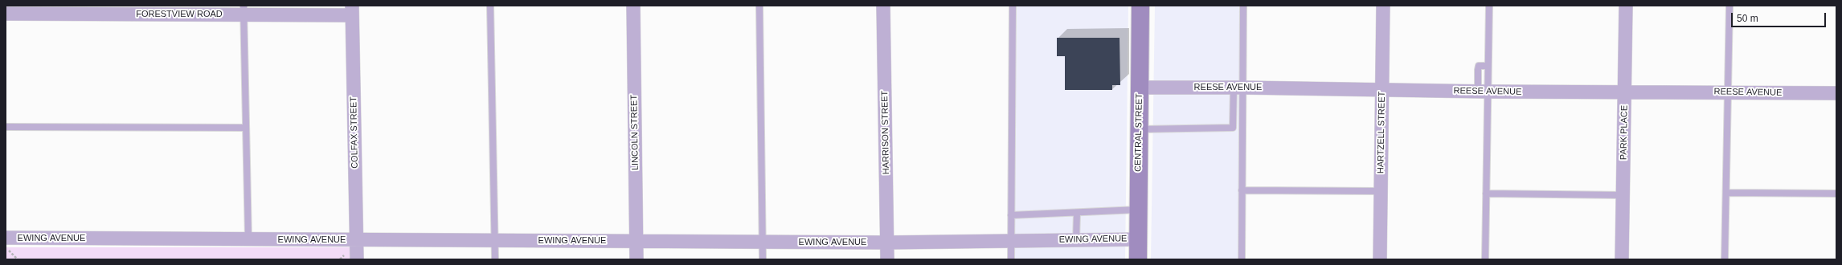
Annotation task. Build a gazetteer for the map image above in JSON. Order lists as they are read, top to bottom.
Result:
{
  "streets": {
    "main road": ["CENTRAL STREET"],
    "street": [
      "FORESTVIEW ROAD",
      "REESE AVENUE",
      "COLFAX STREET",
      "LINCOLN STREET",
      "HARRISON STREET",
      "HARTZELL STREET",
      "PARK PLACE",
      "EWING AVENUE"
    ]
  },
  "crossings": [
    ["FORESTVIEW ROAD", "COLFAX STREET"],
    ["REESE AVENUE", "CENTRAL STREET"],
    ["REESE AVENUE", "HARTZELL STREET"],
    ["REESE AVENUE", "PARK PLACE"],
    ["COLFAX STREET", "EWING AVENUE"],
    ["LINCOLN STREET", "EWING AVENUE"],
    ["HARRISON STREET", "EWING AVENUE"],
    ["CENTRAL STREET", "EWING AVENUE"]
  ],
  "scale_bar": "50 m"
}
